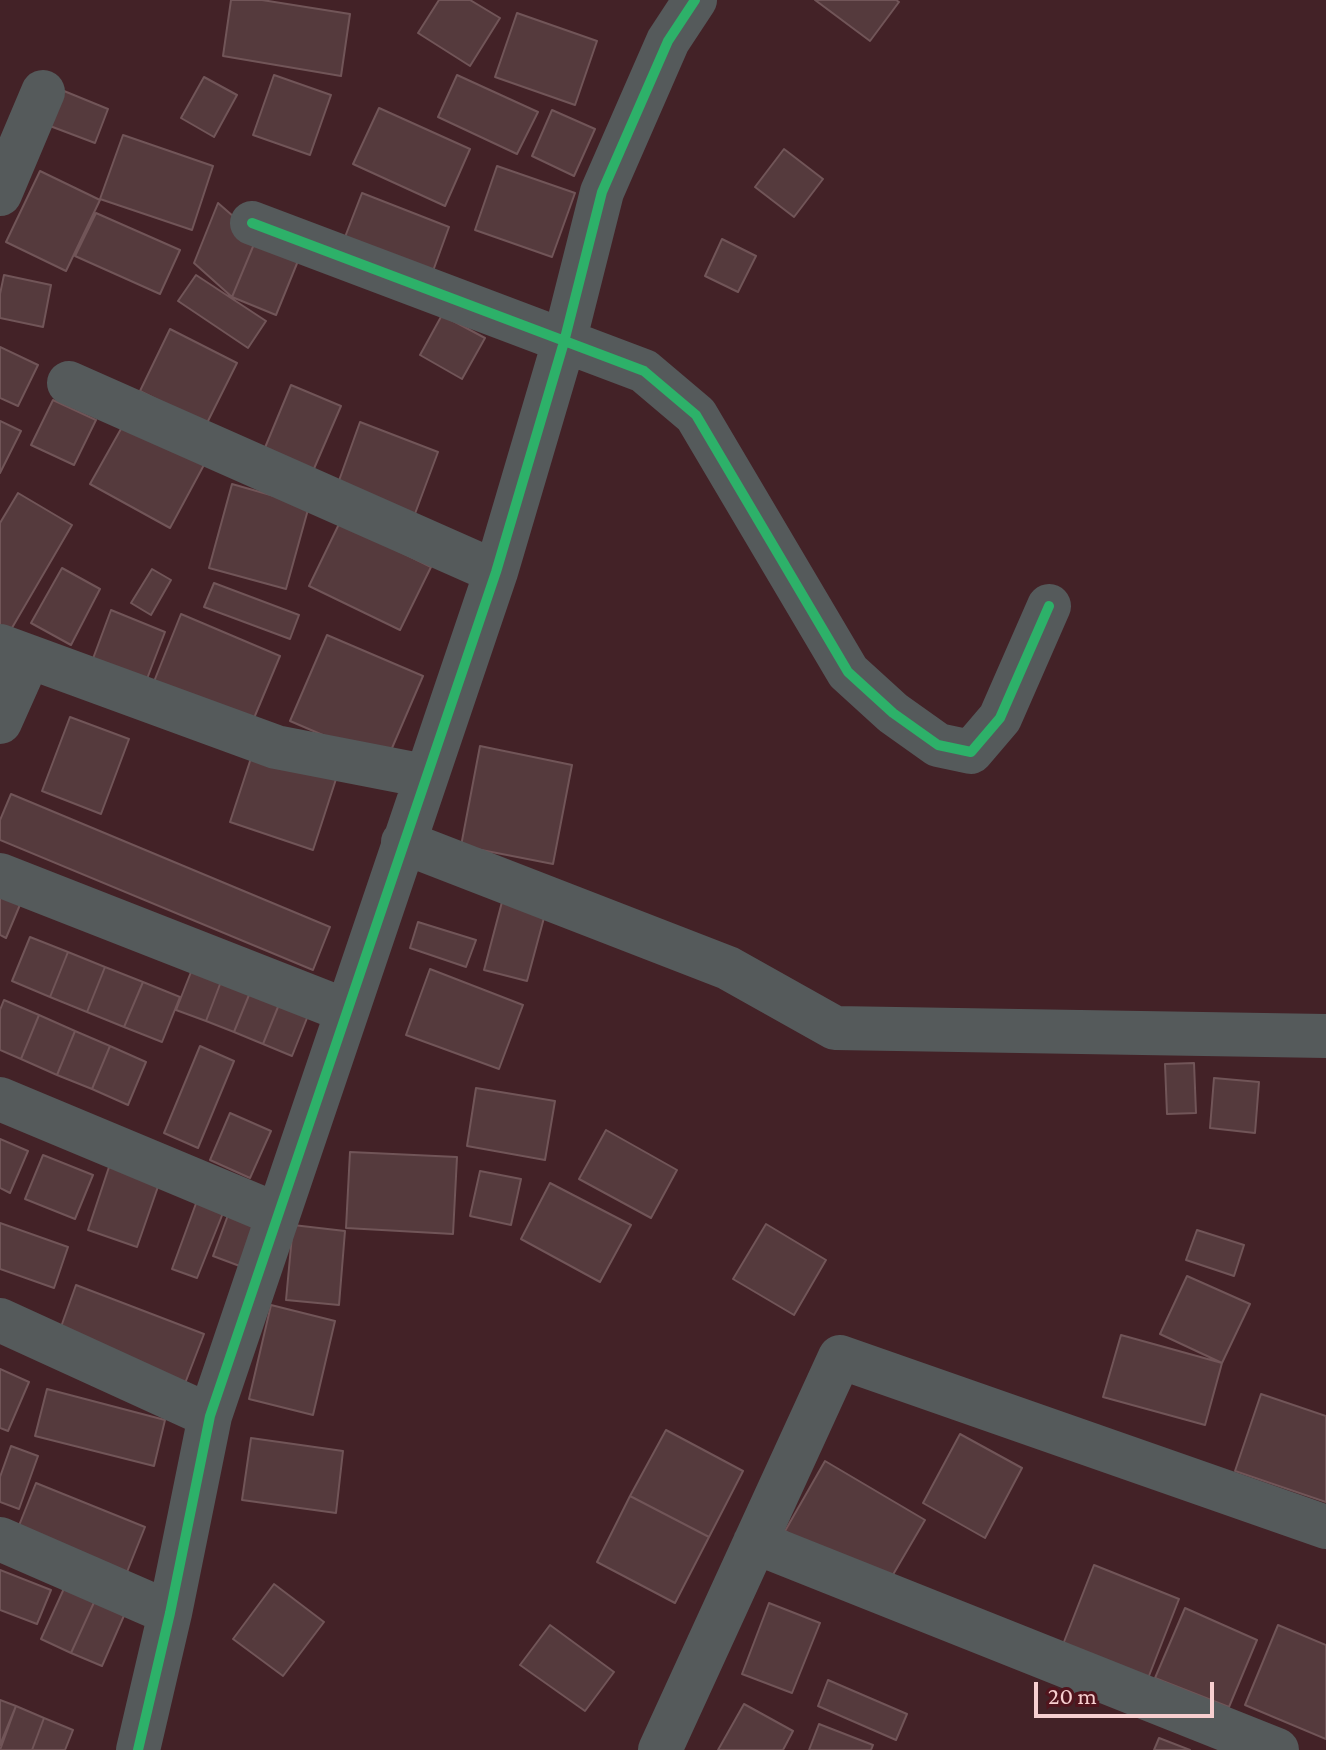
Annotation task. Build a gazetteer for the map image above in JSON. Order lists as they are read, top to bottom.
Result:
{
  "scale_bar": "20 m"
}
